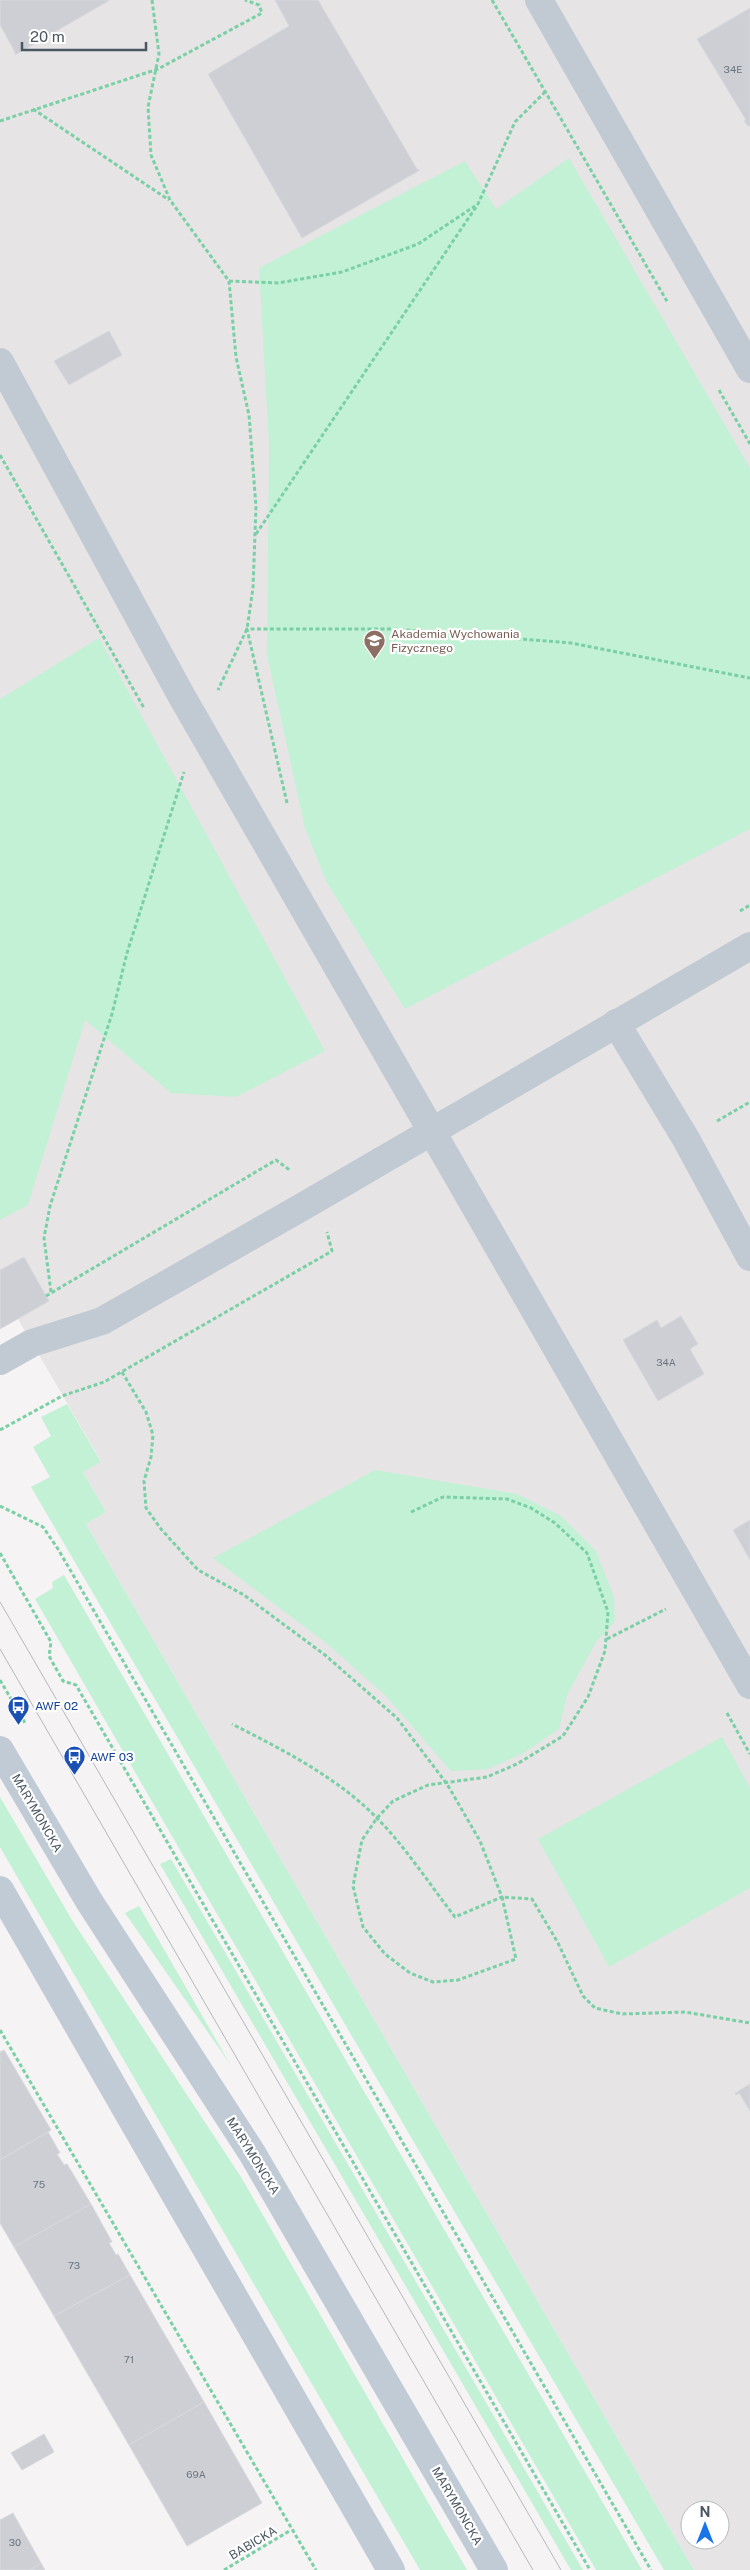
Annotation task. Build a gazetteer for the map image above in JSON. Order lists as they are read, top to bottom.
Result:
{
  "streets": {
    "main road": ["MARYMONCKA"],
    "path": ["BABICKA"]
  },
  "places": {
    "school or university": ["Akademia Wychowania Fizycznego"],
    "bus stop": ["AWF 02", "AWF 03"]
  },
  "house_numbers": [
    "34E",
    "34A",
    "75",
    "73",
    "71",
    "69A",
    "30"
  ],
  "scale_bar": "20 m",
  "north": "top"
}
